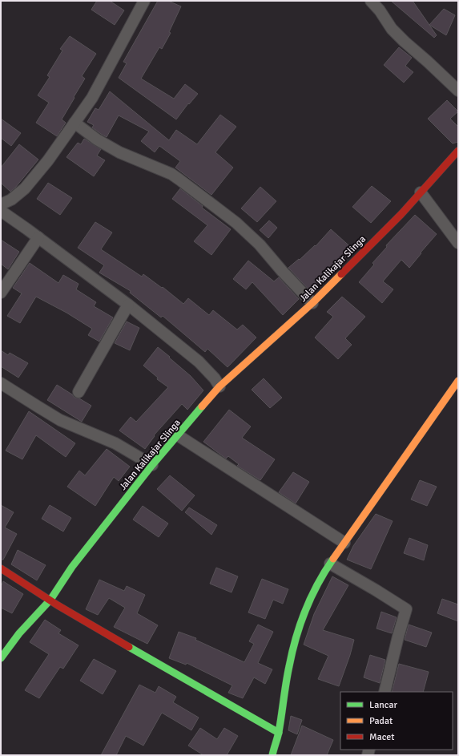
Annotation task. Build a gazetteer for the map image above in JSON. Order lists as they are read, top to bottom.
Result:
{
  "streets": {
    "street": ["Jalan Kalikajar Slinga"]
  },
  "legend": ["Lancar", "Padat", "Macet"]
}
